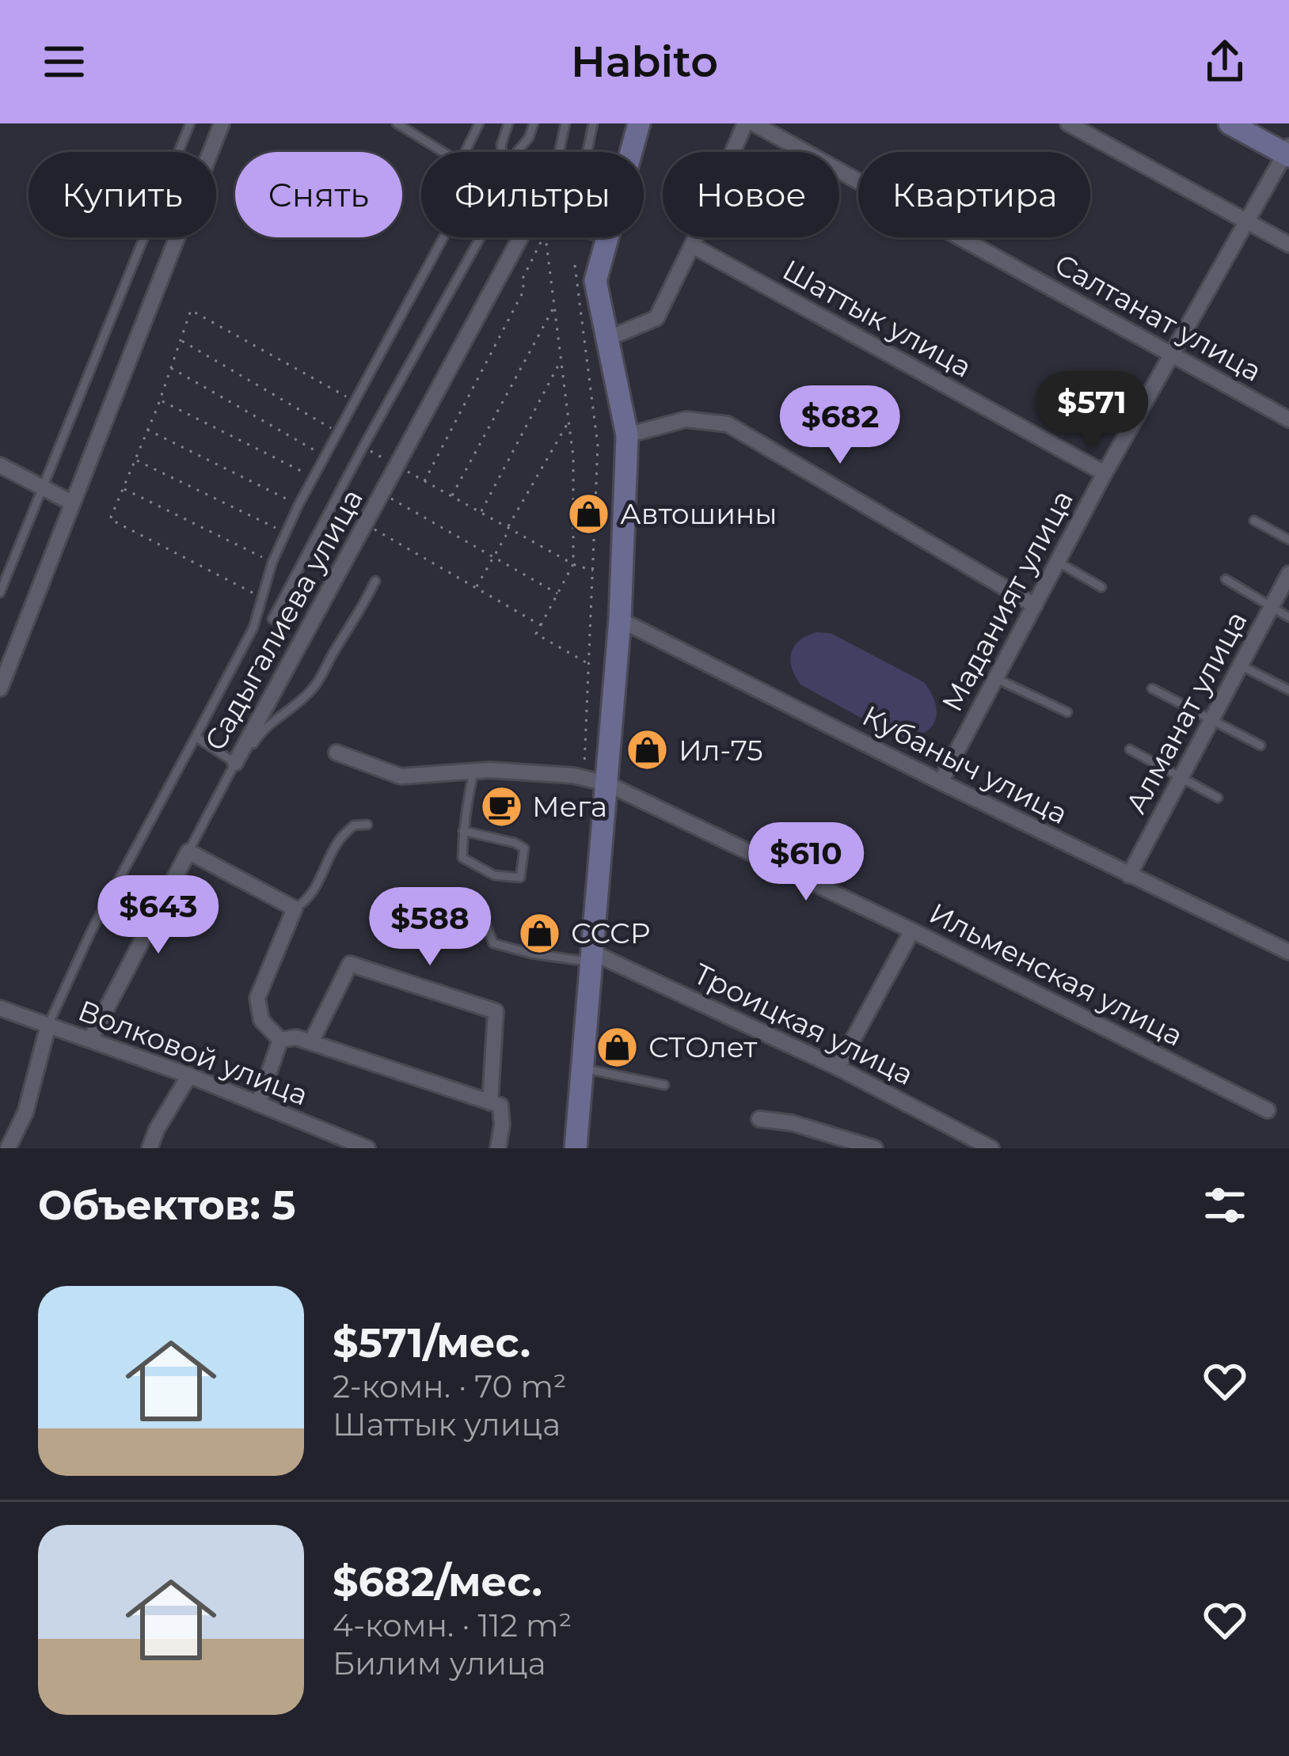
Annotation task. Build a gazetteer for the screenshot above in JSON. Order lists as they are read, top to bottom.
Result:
{
  "streets": {
    "street": [
      "Салтанат улица",
      "Шаттык улица",
      "Маданият улица",
      "Садыгалиева улица",
      "Алманат улица",
      "Кубаныч улица",
      "Ильменская улица",
      "Троицкая улица",
      "Волковой улица"
    ]
  },
  "crossings": [
    ["Салтанат улица", "Маданият улица"],
    ["Шаттык улица", "Маданият улица"],
    ["Маданият улица", "Кубаныч улица"],
    ["Садыгалиева улица", "Волковой улица"],
    ["Алманат улица", "Кубаныч улица"]
  ],
  "places": {
    "shop": [
      "Автошины",
      "Ил-75",
      "СССР",
      "СТОлет"
    ],
    "cafe": ["Мега"]
  },
  "page": {
    "header": "Habito",
    "chip": [
      "Купить",
      "Снять",
      "Фильтры",
      "Новое",
      "Квартира"
    ],
    "price": [
      "$571",
      "$682",
      "$610",
      "$643",
      "$588"
    ],
    "heading": "Объектов: 5",
    "list": [
      {
        "name": "$571/мес.",
        "note": "2-комн. · 70 m² · Шаттык улица"
      },
      {
        "name": "$682/мес.",
        "note": "4-комн. · 112 m² · Билим улица"
      }
    ]
  }
}
